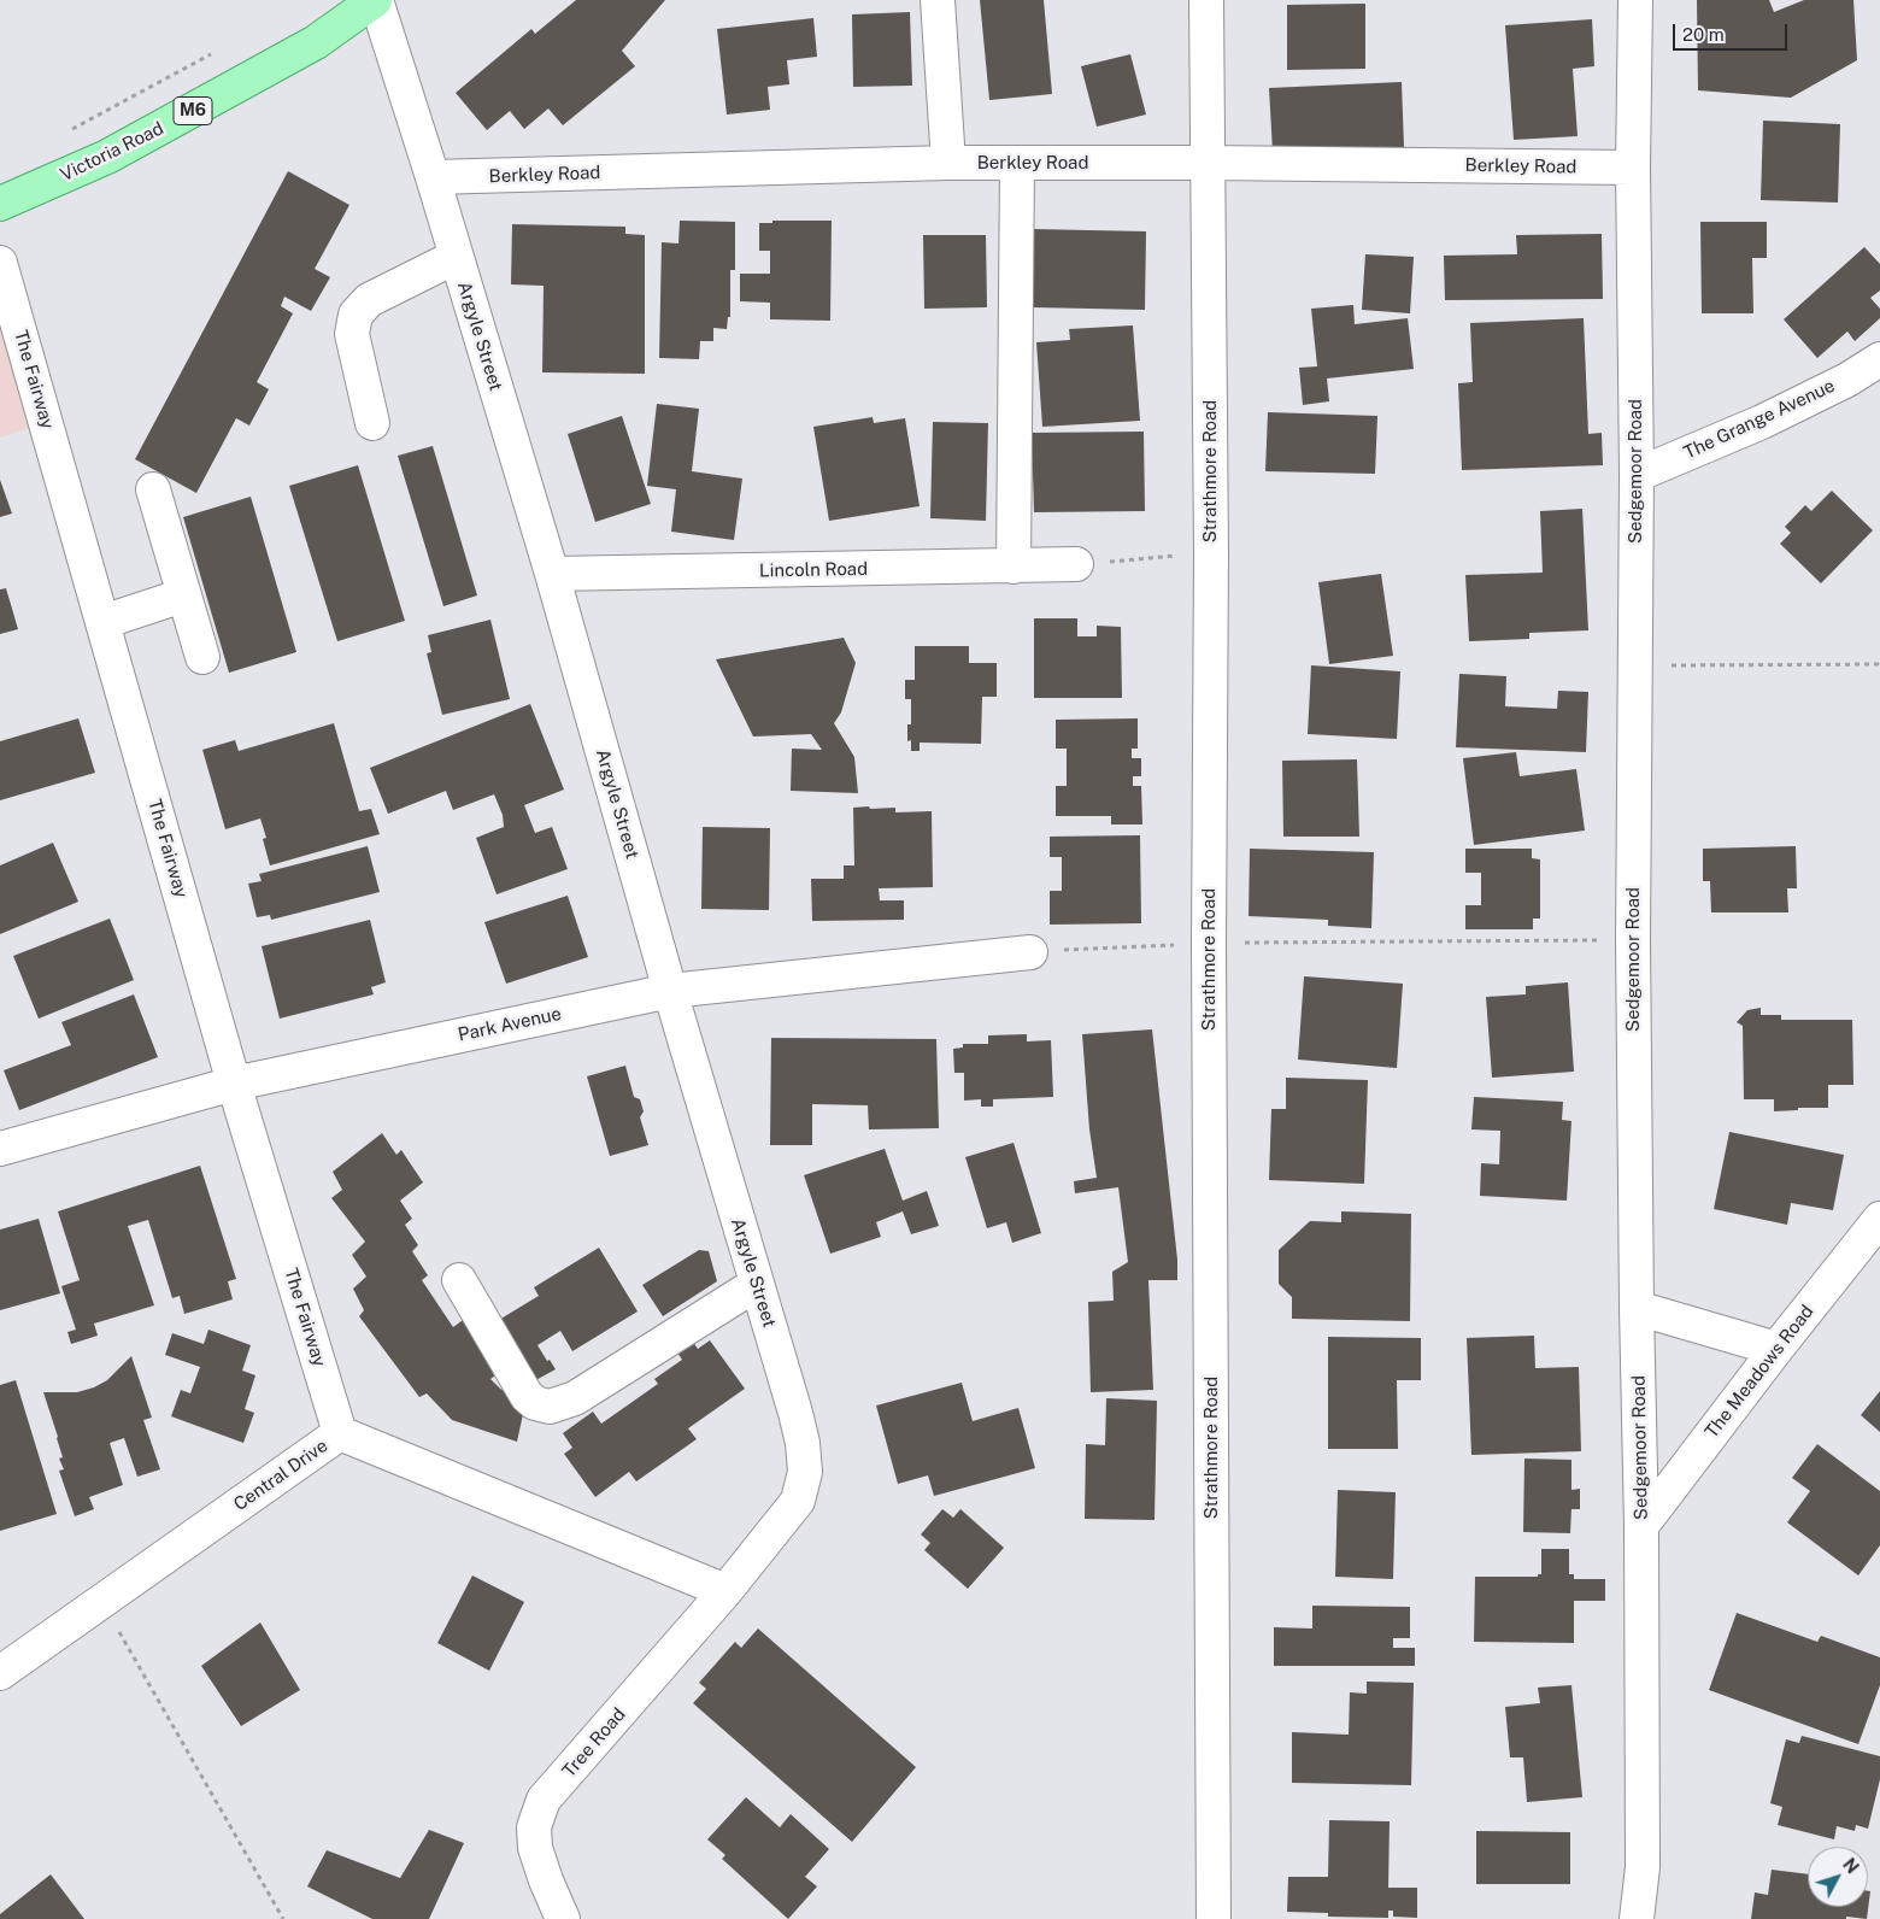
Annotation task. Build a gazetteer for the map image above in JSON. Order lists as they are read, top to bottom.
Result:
{
  "streets": {
    "main road": ["M6", "Victoria Road"],
    "street": [
      "Berkley Road",
      "Argyle Street",
      "The Fairway",
      "The Grange Avenue",
      "Strathmore Road",
      "Sedgemoor Road",
      "Lincoln Road",
      "Park Avenue",
      "The Meadows Road",
      "Central Drive",
      "Tree Road"
    ]
  },
  "crossings": [
    ["Victoria Road", "Argyle Street"],
    ["Berkley Road", "Argyle Street"],
    ["Berkley Road", "Strathmore Road"],
    ["Berkley Road", "Sedgemoor Road"],
    ["Argyle Street", "Lincoln Road"],
    ["Argyle Street", "Park Avenue"],
    ["Argyle Street", "Central Drive"],
    ["Argyle Street", "Tree Road"],
    ["The Fairway", "Park Avenue"],
    ["The Fairway", "Central Drive"],
    ["The Grange Avenue", "Sedgemoor Road"],
    ["Sedgemoor Road", "The Meadows Road"],
    ["Central Drive", "Tree Road"]
  ],
  "scale_bar": "20 m",
  "north": "top right"
}
